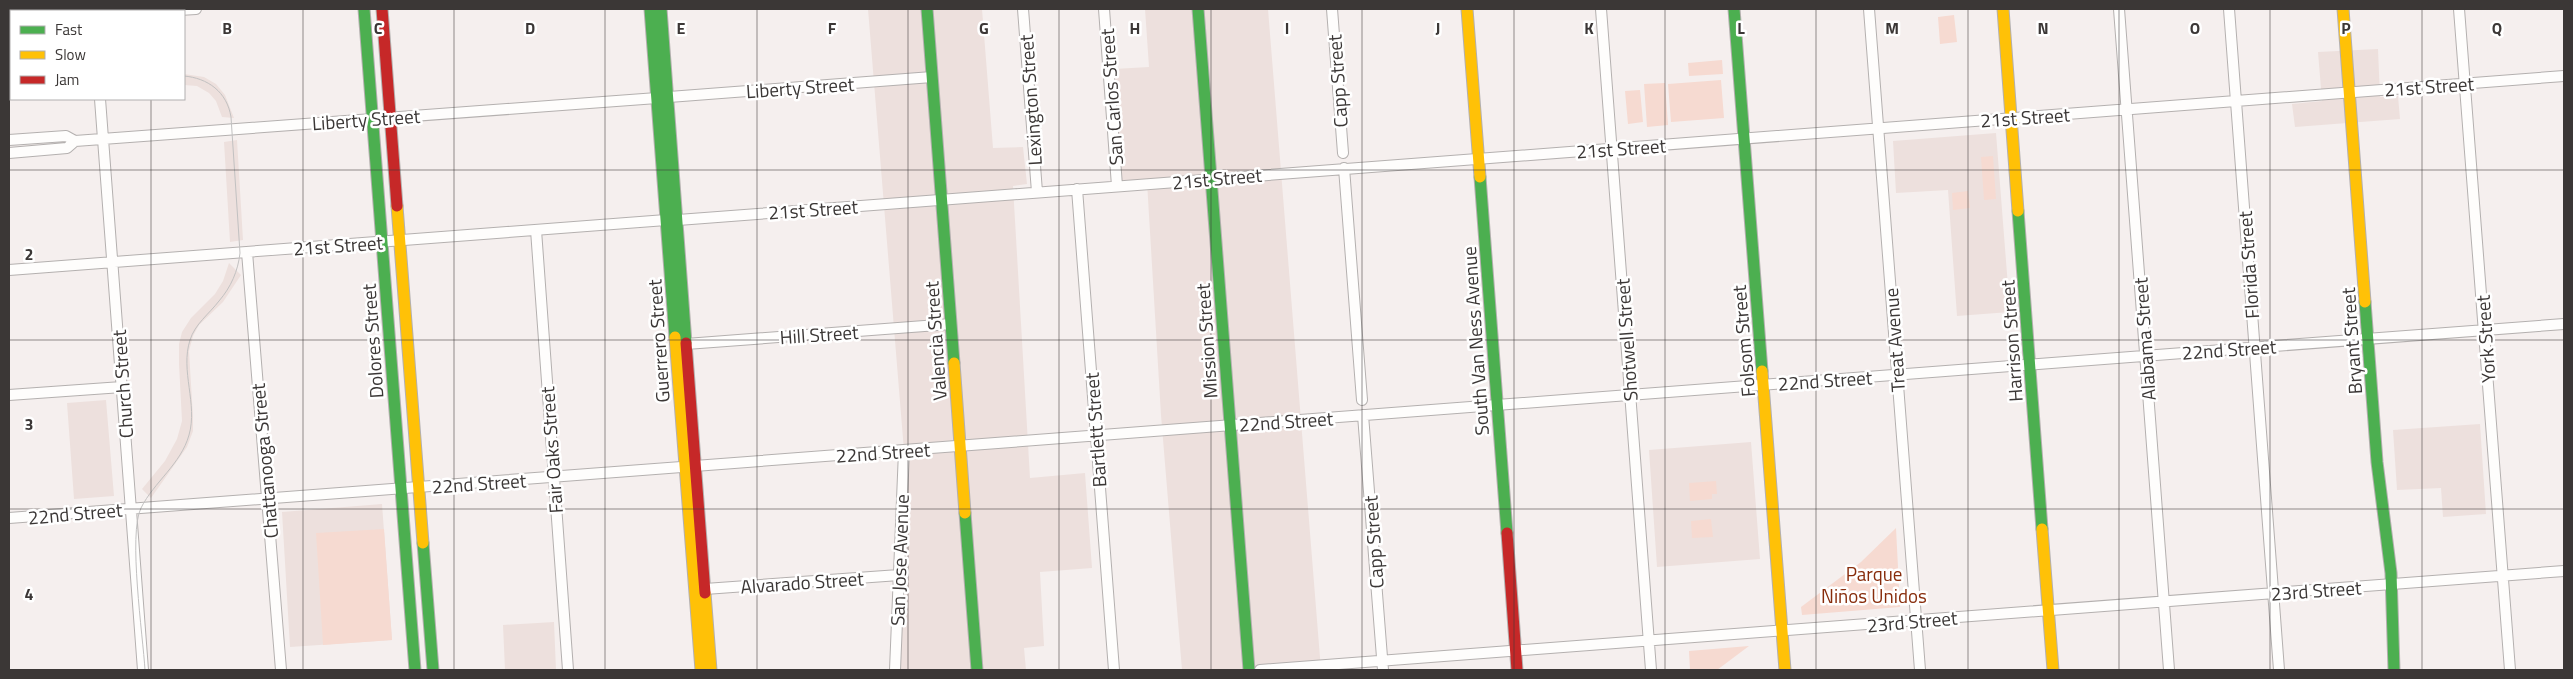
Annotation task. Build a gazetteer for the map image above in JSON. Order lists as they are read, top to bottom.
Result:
{
  "streets": {
    "main road": [
      "Dolores Street",
      "Guerrero Street",
      "Valencia Street",
      "Mission Street",
      "South Van Ness Avenue",
      "Folsom Street",
      "Harrison Street",
      "Bryant Street"
    ],
    "street": [
      "Capp Street",
      "21st Street",
      "Liberty Street",
      "San Carlos Street",
      "Lexington Street",
      "Florida Street",
      "Hill Street",
      "Alabama Street",
      "York Street",
      "Shotwell Street",
      "Treat Avenue",
      "22nd Street",
      "Church Street",
      "Bartlett Street",
      "Fair Oaks Street",
      "Chattanooga Street",
      "San Jose Avenue",
      "Alvarado Street",
      "23rd Street"
    ]
  },
  "crossings": [
    ["Capp Street", "22nd Street"],
    ["Capp Street", "23rd Street"],
    ["21st Street", "San Carlos Street"],
    ["21st Street", "Lexington Street"],
    ["21st Street", "Florida Street"],
    ["21st Street", "Alabama Street"],
    ["21st Street", "York Street"],
    ["21st Street", "Shotwell Street"],
    ["21st Street", "Treat Avenue"],
    ["21st Street", "Dolores Street"],
    ["21st Street", "Guerrero Street"],
    ["21st Street", "Valencia Street"],
    ["21st Street", "Mission Street"],
    ["21st Street", "South Van Ness Avenue"],
    ["21st Street", "Folsom Street"],
    ["21st Street", "Harrison Street"],
    ["21st Street", "Bryant Street"],
    ["21st Street", "Church Street"],
    ["21st Street", "Bartlett Street"],
    ["21st Street", "Fair Oaks Street"],
    ["21st Street", "Chattanooga Street"],
    ["Liberty Street", "Dolores Street"],
    ["Liberty Street", "Guerrero Street"],
    ["Liberty Street", "Valencia Street"],
    ["Liberty Street", "Church Street"],
    ["Florida Street", "22nd Street"],
    ["Florida Street", "23rd Street"],
    ["Hill Street", "Guerrero Street"],
    ["Hill Street", "Valencia Street"],
    ["Alabama Street", "22nd Street"],
    ["Alabama Street", "23rd Street"],
    ["York Street", "22nd Street"],
    ["York Street", "23rd Street"],
    ["Shotwell Street", "22nd Street"],
    ["Shotwell Street", "23rd Street"],
    ["Treat Avenue", "22nd Street"],
    ["Treat Avenue", "23rd Street"],
    ["Dolores Street", "22nd Street"],
    ["Guerrero Street", "22nd Street"],
    ["Guerrero Street", "Alvarado Street"],
    ["Valencia Street", "22nd Street"],
    ["Mission Street", "22nd Street"],
    ["South Van Ness Avenue", "22nd Street"],
    ["South Van Ness Avenue", "23rd Street"],
    ["Folsom Street", "22nd Street"],
    ["Folsom Street", "23rd Street"],
    ["Harrison Street", "22nd Street"],
    ["Harrison Street", "23rd Street"],
    ["Bryant Street", "22nd Street"],
    ["Bryant Street", "23rd Street"],
    ["22nd Street", "Church Street"],
    ["22nd Street", "Bartlett Street"],
    ["22nd Street", "Fair Oaks Street"],
    ["22nd Street", "Chattanooga Street"],
    ["22nd Street", "San Jose Avenue"],
    ["San Jose Avenue", "Alvarado Street"]
  ],
  "parks": ["Parque Niños Unidos"],
  "legend": ["Fast", "Slow", "Jam"],
  "grid": {
    "columns": [
      "B",
      "C",
      "D",
      "E",
      "F",
      "G",
      "H",
      "I",
      "J",
      "K",
      "L",
      "M",
      "N",
      "O",
      "P",
      "Q"
    ],
    "rows": ["2", "3", "4"]
  }
}
